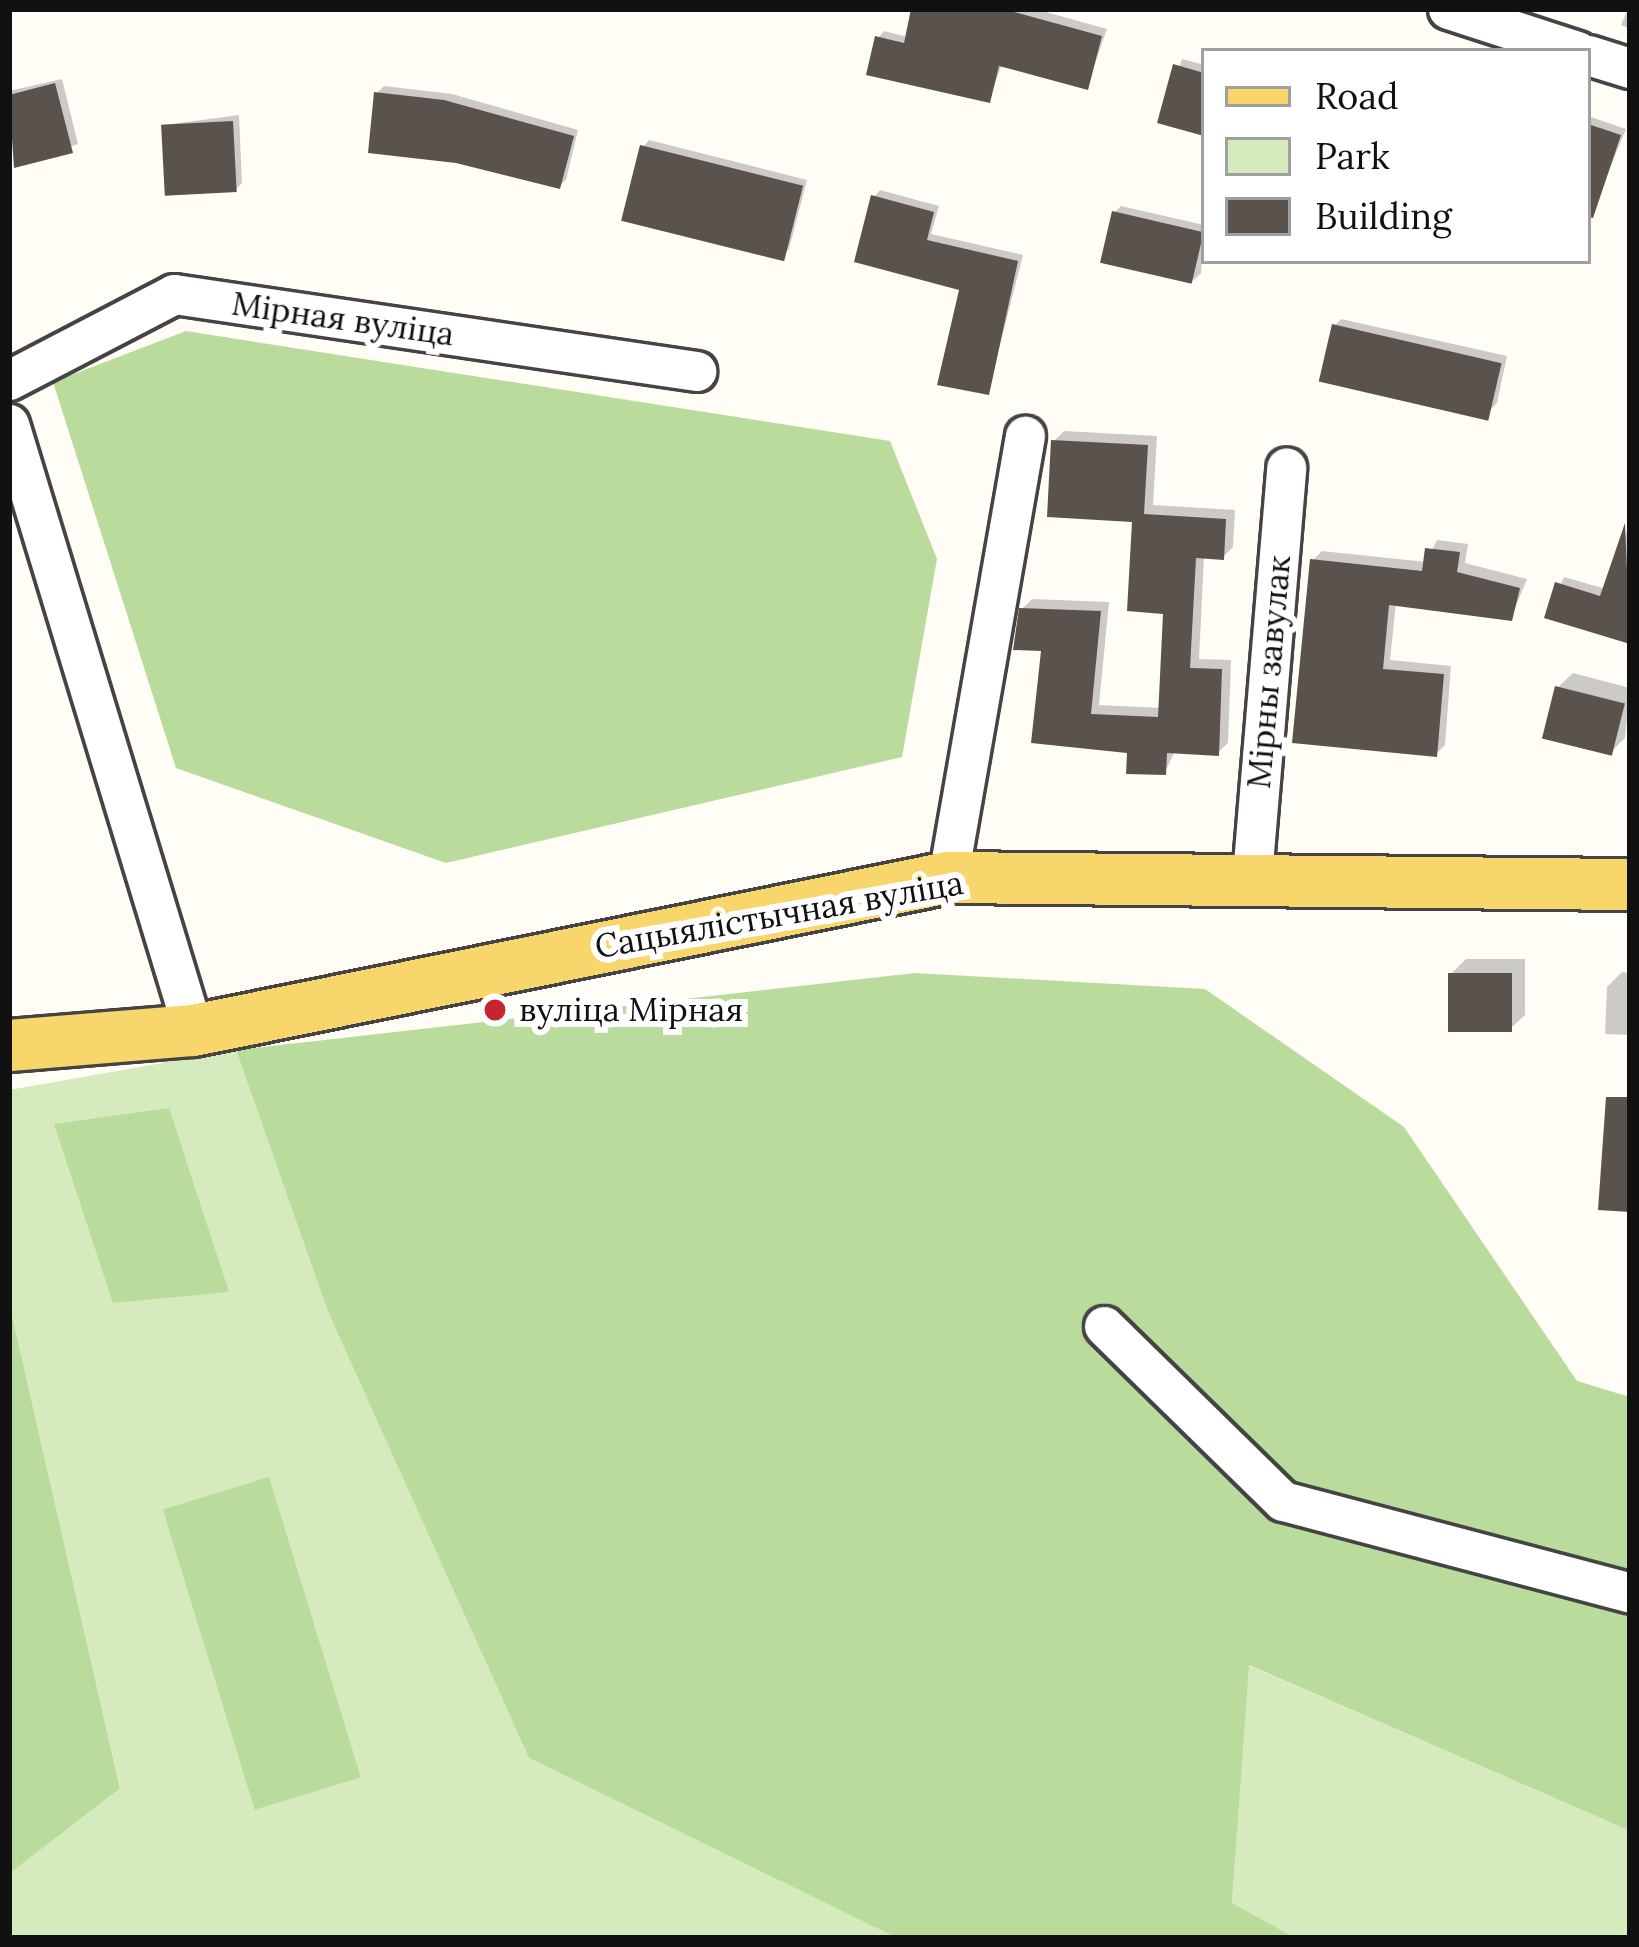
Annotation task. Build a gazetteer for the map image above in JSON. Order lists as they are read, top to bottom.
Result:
{
  "streets": {
    "main road": ["Сацыялістычная вуліца"],
    "street": ["Мірная вуліца", "Мірны завулак"]
  },
  "crossings": [
    ["Мірны завулак", "Сацыялістычная вуліца"]
  ],
  "places": ["вуліца Мірная"],
  "legend": ["Road", "Park", "Building"]
}
